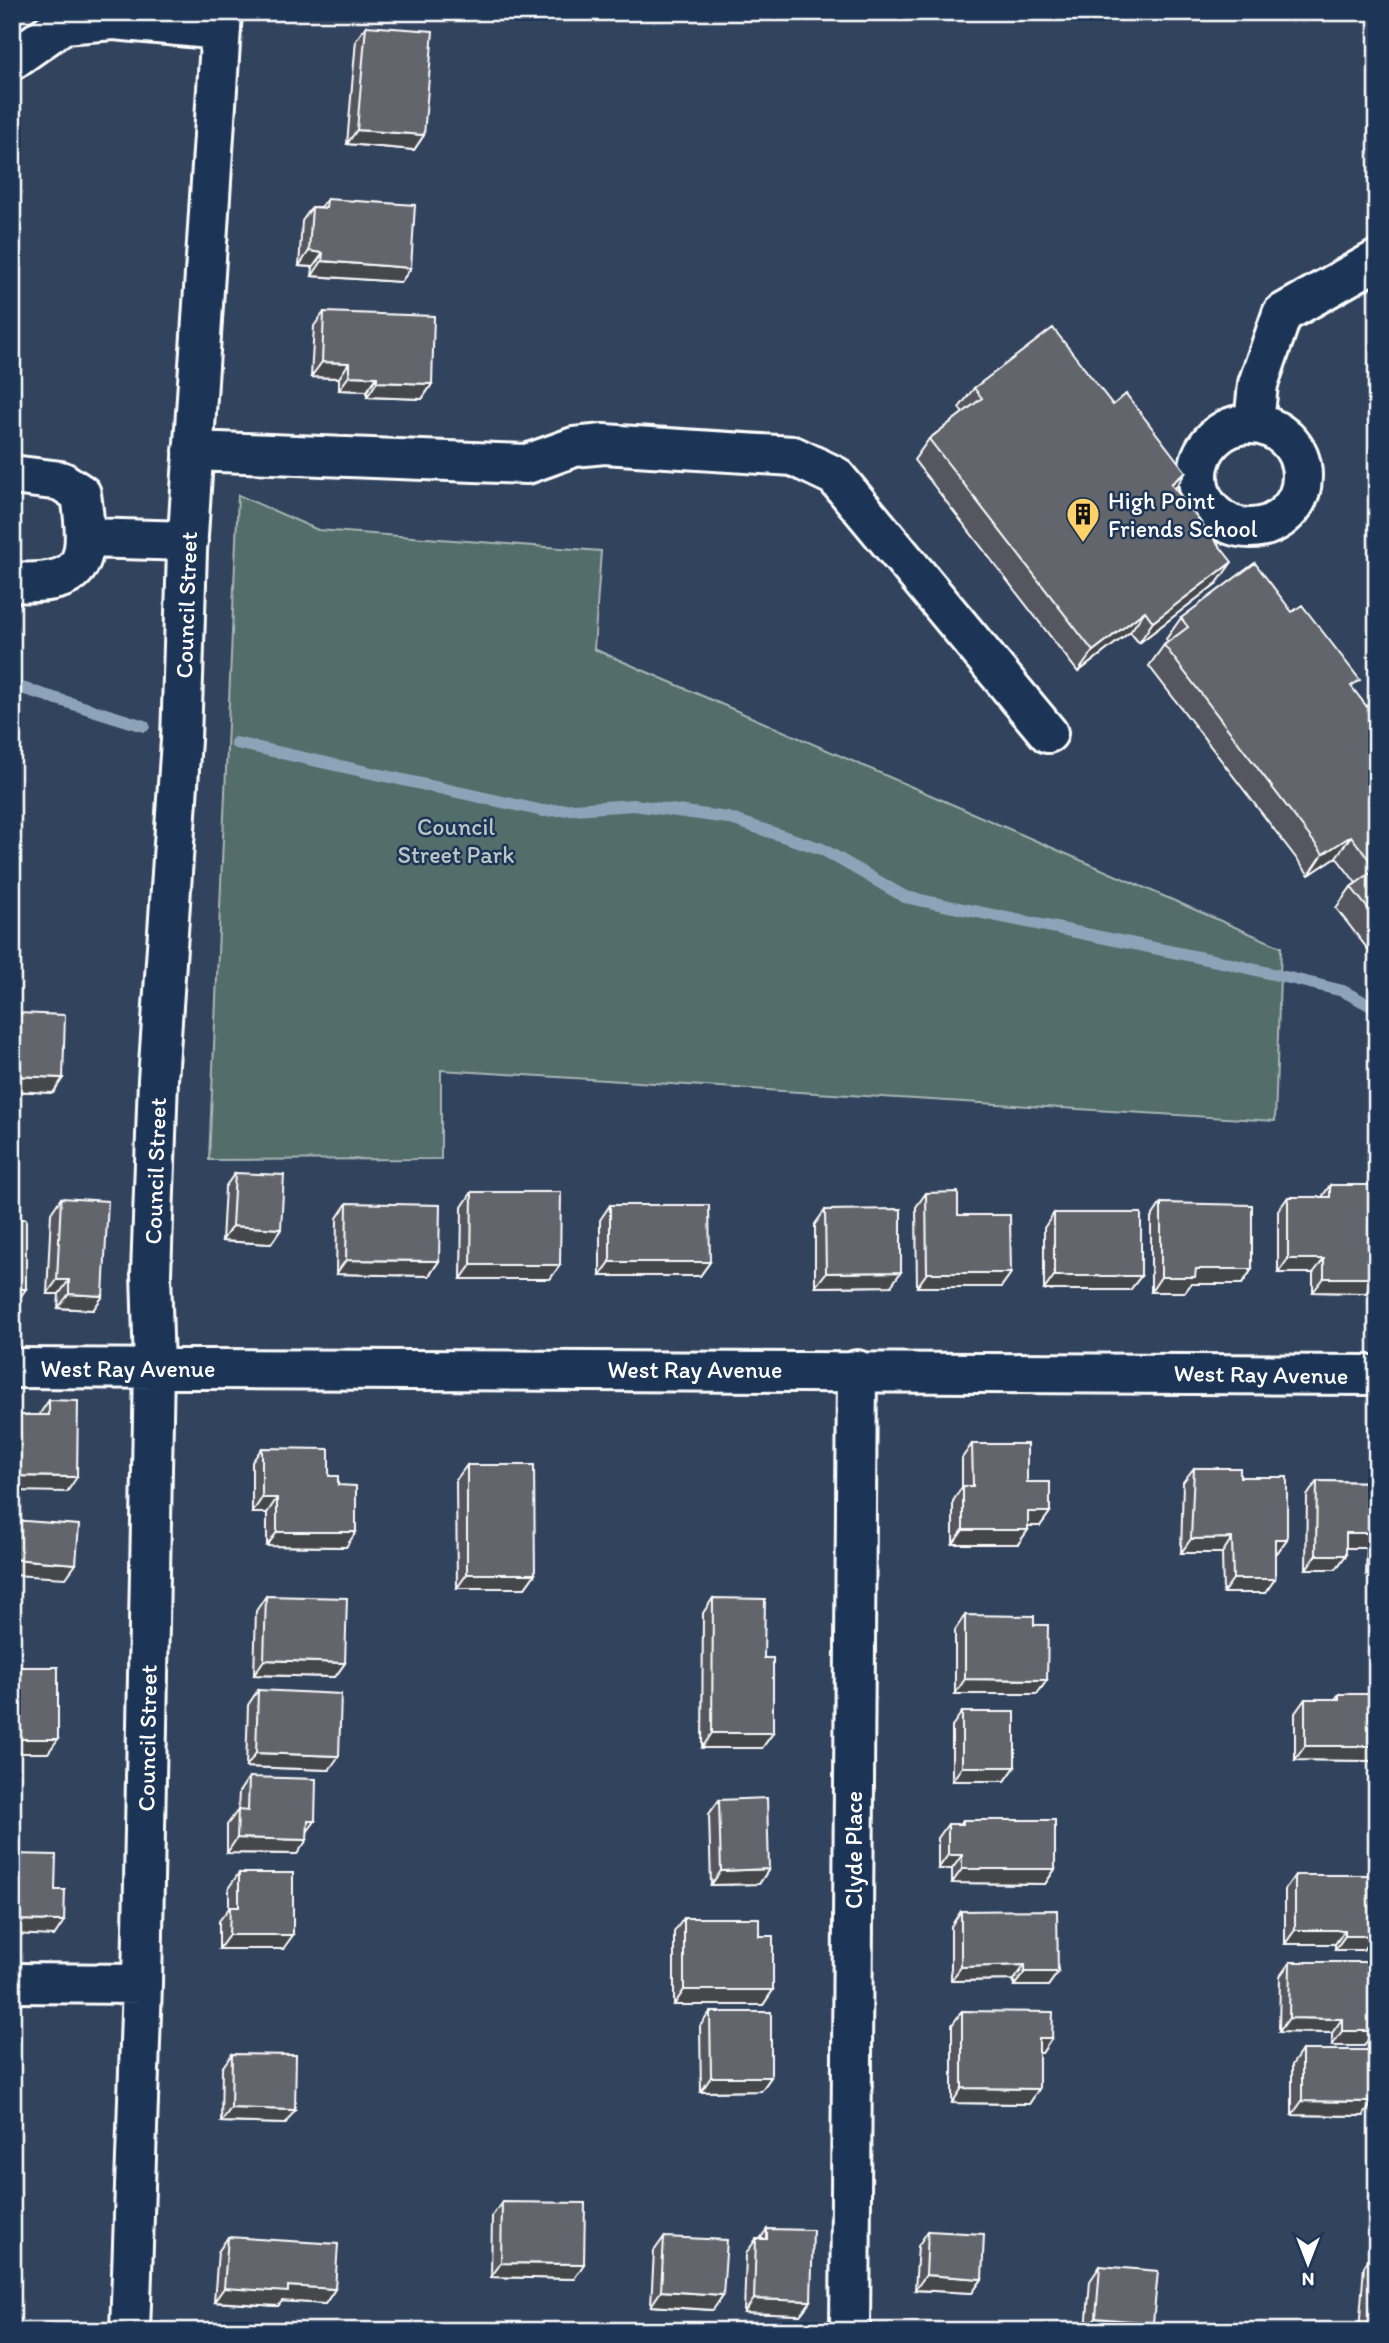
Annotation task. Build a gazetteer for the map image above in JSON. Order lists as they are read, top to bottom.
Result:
{
  "streets": {
    "street": ["Council Street", "West Ray Avenue", "Clyde Place"]
  },
  "crossings": [
    ["Council Street", "West Ray Avenue"],
    ["West Ray Avenue", "Clyde Place"]
  ],
  "parks": ["Council Street Park"],
  "places": {
    "building": ["High Point Friends School"]
  },
  "north": "bottom"
}
